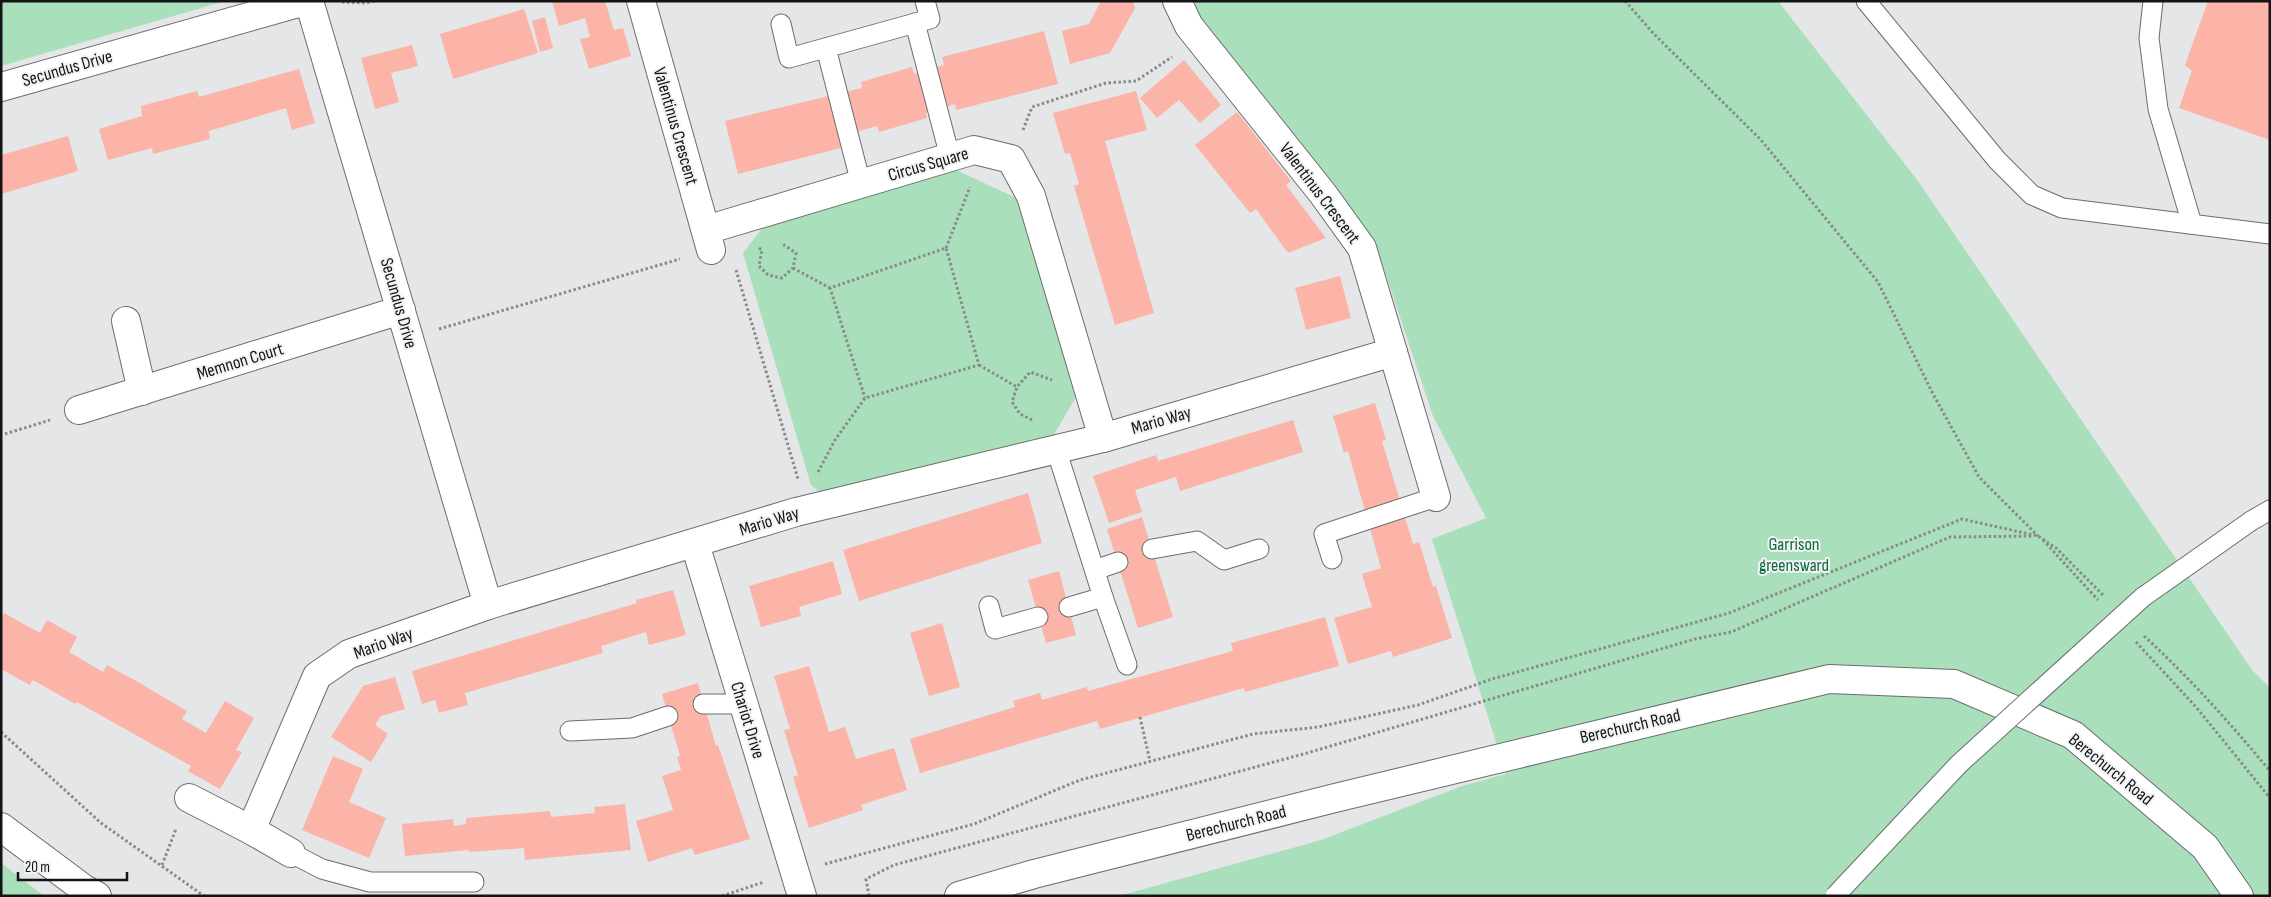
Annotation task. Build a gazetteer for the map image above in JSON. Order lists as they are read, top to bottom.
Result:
{
  "streets": {
    "street": [
      "Secundus Drive",
      "Valentinus Crescent",
      "Circus Square",
      "Memnon Court",
      "Mario Way",
      "Chariot Drive",
      "Berechurch Road"
    ]
  },
  "crossings": [
    ["Secundus Drive", "Memnon Court"],
    ["Secundus Drive", "Mario Way"],
    ["Valentinus Crescent", "Circus Square"],
    ["Valentinus Crescent", "Mario Way"],
    ["Mario Way", "Chariot Drive"]
  ],
  "parks": ["Garrison greensward"],
  "scale_bar": "20 m"
}
